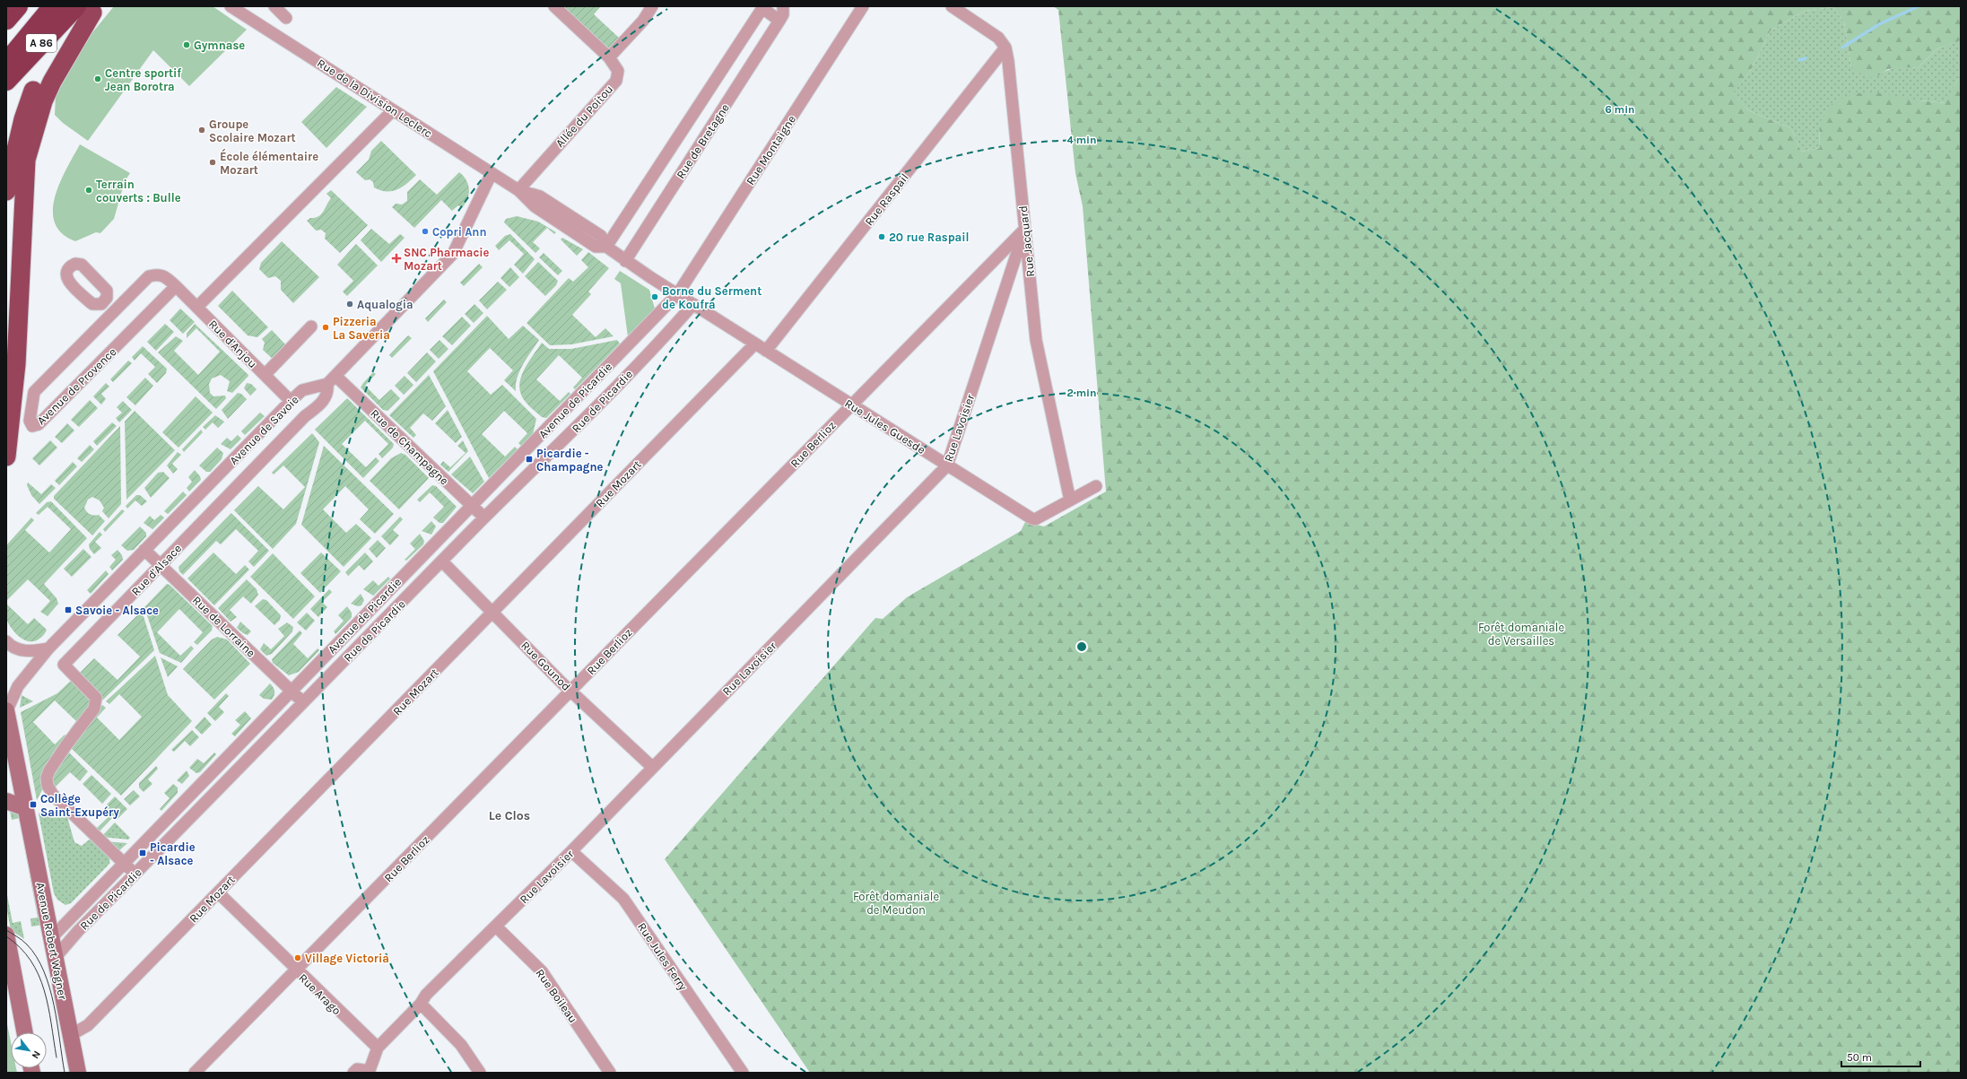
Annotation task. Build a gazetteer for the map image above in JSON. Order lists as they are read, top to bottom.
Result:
{
  "streets": {
    "highway": ["A 86"],
    "main road": ["Avenue Robert Wagner"],
    "street": [
      "Rue de la Division Leclerc",
      "Allée du Poitou",
      "Rue de Bretagne",
      "Rue Montaigne",
      "Rue Raspail",
      "Rue Jacquard",
      "Rue d'Anjou",
      "Avenue de Provence",
      "Avenue de Picardie",
      "Rue de Picardie",
      "Rue Jules Guesde",
      "Rue Lavoisier",
      "Avenue de Savoie",
      "Rue Berlioz",
      "Rue de Champagne",
      "Rue Mozart",
      "Rue d'Alsace",
      "Rue de Lorraine",
      "Rue Gounod",
      "Rue Jules Ferry",
      "Rue Arago",
      "Rue Boileau"
    ]
  },
  "crossings": [
    ["Rue de la Division Leclerc", "Allée du Poitou"],
    ["Rue de la Division Leclerc", "Rue de Bretagne"],
    ["Rue de la Division Leclerc", "Rue Montaigne"],
    ["Rue de la Division Leclerc", "Avenue de Picardie"],
    ["Rue de la Division Leclerc", "Rue Jules Guesde"],
    ["Rue Montaigne", "Avenue de Picardie"],
    ["Rue Montaigne", "Rue Jules Guesde"],
    ["Rue Raspail", "Rue Jacquard"],
    ["Rue Raspail", "Rue Jules Guesde"],
    ["Rue Jacquard", "Rue Jules Guesde"],
    ["Rue Jacquard", "Rue Lavoisier"],
    ["Rue Jacquard", "Rue Berlioz"],
    ["Rue d'Anjou", "Avenue de Provence"],
    ["Rue d'Anjou", "Avenue de Savoie"],
    ["Avenue de Picardie", "Rue Jules Guesde"],
    ["Avenue de Picardie", "Rue de Champagne"],
    ["Avenue de Picardie", "Rue d'Alsace"],
    ["Avenue de Picardie", "Rue de Lorraine"],
    ["Avenue de Picardie", "Avenue Robert Wagner"],
    ["Rue de Picardie", "Rue Jules Guesde"],
    ["Rue de Picardie", "Rue de Champagne"],
    ["Rue de Picardie", "Rue d'Alsace"],
    ["Rue de Picardie", "Rue de Lorraine"],
    ["Rue de Picardie", "Rue Gounod"],
    ["Rue de Picardie", "Avenue Robert Wagner"],
    ["Rue Jules Guesde", "Rue Lavoisier"],
    ["Rue Jules Guesde", "Rue Berlioz"],
    ["Rue Jules Guesde", "Rue Mozart"],
    ["Rue Lavoisier", "Rue Berlioz"],
    ["Rue Lavoisier", "Rue Gounod"],
    ["Rue Lavoisier", "Rue Jules Ferry"],
    ["Rue Lavoisier", "Rue Arago"],
    ["Rue Lavoisier", "Rue Boileau"],
    ["Avenue de Savoie", "Rue de Champagne"],
    ["Avenue de Savoie", "Rue d'Alsace"],
    ["Avenue de Savoie", "Rue de Lorraine"],
    ["Avenue de Savoie", "Avenue Robert Wagner"],
    ["Rue Berlioz", "Rue Gounod"],
    ["Rue Berlioz", "Rue Arago"],
    ["Rue de Champagne", "Rue d'Alsace"],
    ["Rue Mozart", "Rue Gounod"],
    ["Rue Mozart", "Avenue Robert Wagner"],
    ["Rue Mozart", "Rue Arago"],
    ["Rue d'Alsace", "Rue de Lorraine"]
  ],
  "districts": ["Le Clos"],
  "parks": ["Forêt domaniale de Versailles", "Forêt domaniale de Meudon"],
  "places": {
    "other": [
      "Gymnase",
      "Centre sportif Jean Borotra",
      "Groupe Scolaire Mozart",
      "École élémentaire Mozart",
      "Terrain couverts : Bulle",
      "Copri Ann",
      "20 rue Raspail",
      "Borne du Serment de Koufra",
      "Aqualogia",
      "Pizzeria La Saveria",
      "Village Victoria"
    ],
    "health": ["SNC Pharmacie Mozart"],
    "transit": [
      "Picardie - Champagne",
      "Savoie - Alsace",
      "Collège Saint-Exupéry",
      "Picardie - Alsace"
    ]
  },
  "scale_bar": "50 m",
  "north": "bottom right",
  "rings": ["6 min", "4 min", "2 min"]
}
